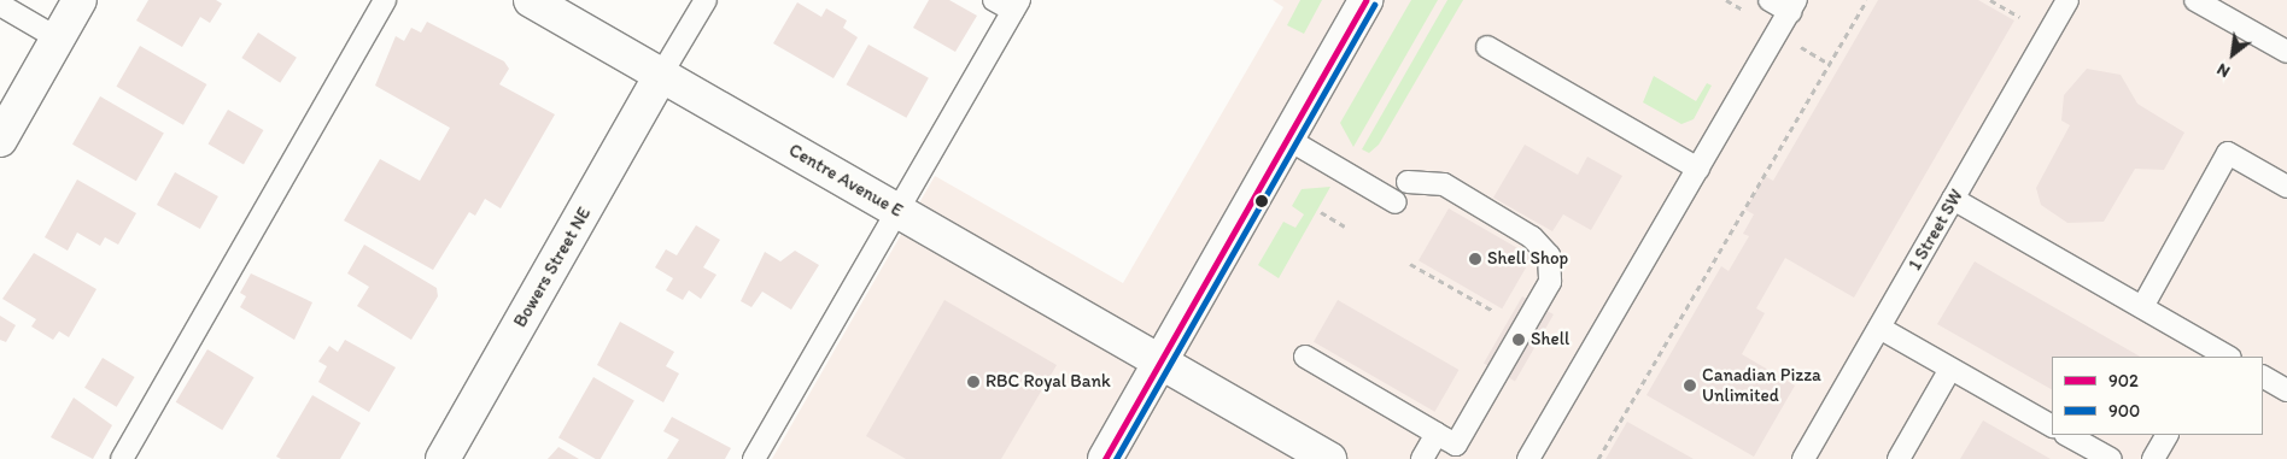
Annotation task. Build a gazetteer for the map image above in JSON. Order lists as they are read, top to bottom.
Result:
{
  "streets": {
    "street": ["Centre Avenue E", "Bowers Street NE"],
    "lane": ["1 Street SW"]
  },
  "crossings": [
    ["Centre Avenue E", "Bowers Street NE"]
  ],
  "places": [
    "Shell Shop",
    "Shell",
    "RBC Royal Bank",
    "Canadian Pizza Unlimited"
  ],
  "lines": ["transit line 902", "transit line 900"],
  "legend": ["902", "900"],
  "north": "bottom left"
}
